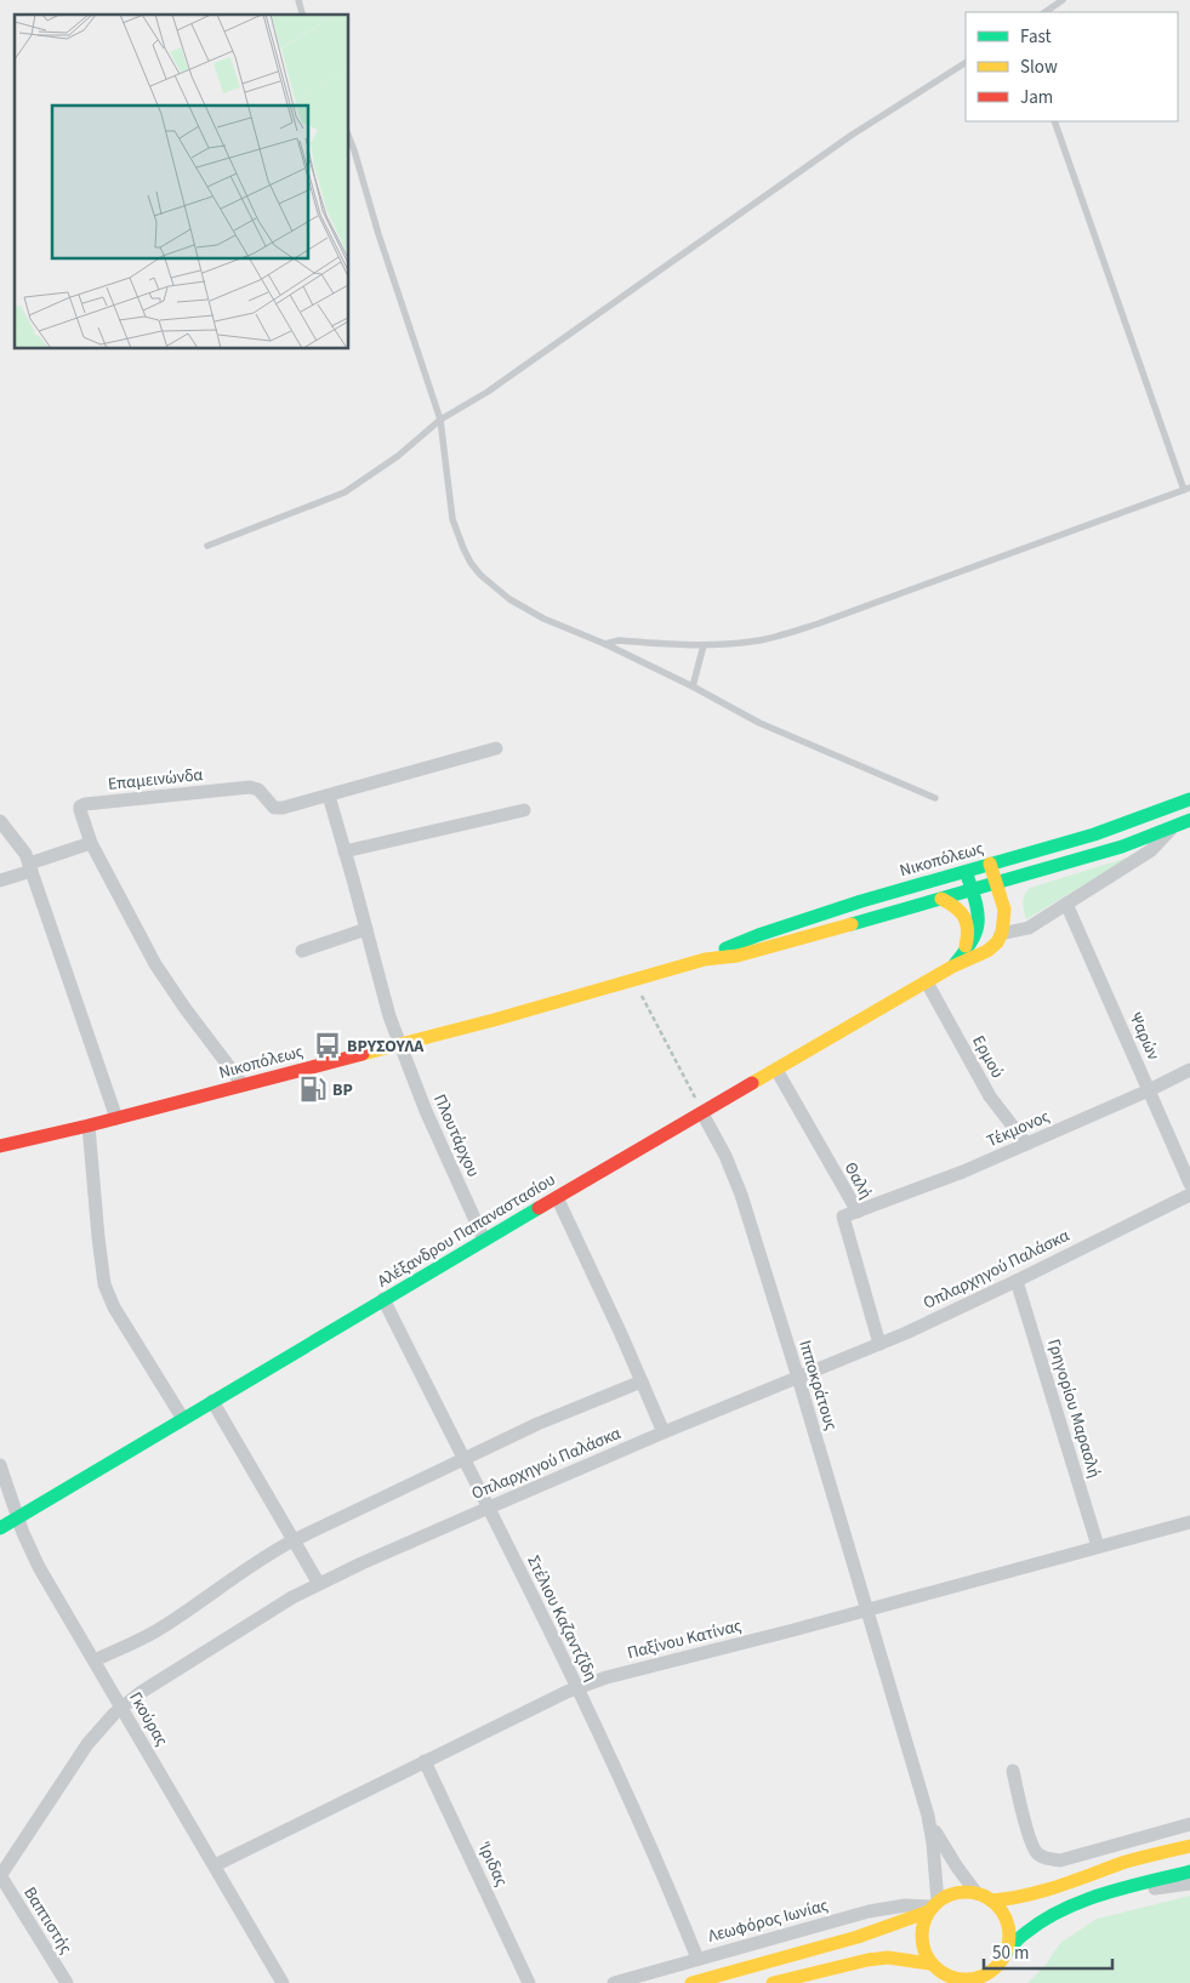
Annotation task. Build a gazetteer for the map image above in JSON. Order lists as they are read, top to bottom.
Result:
{
  "streets": {
    "main road": ["Νικοπόλεως", "Αλέξανδρου Παπαναστασίου"],
    "street": [
      "Επαμεινώνδα",
      "Ψαρών",
      "Ερμού",
      "Τέκμονος",
      "Πλουτάρχου",
      "Θαλή",
      "Οπλαρχηγού Παλάσκα",
      "Ιπποκράτους",
      "Γρηγορίου Μαρασλή",
      "Στέλιου Καζαντζίδη",
      "Παξίνου Κατίνας",
      "Γκούρας",
      "Ίριδας",
      "Βαπτιστής",
      "Λεωφόρος Ιωνίας"
    ]
  },
  "crossings": [
    ["Επαμεινώνδα", "Πλουτάρχου"],
    ["Νικοπόλεως", "Πλουτάρχου"],
    ["Νικοπόλεως", "Αλέξανδρου Παπαναστασίου"],
    ["Ψαρών", "Τέκμονος"],
    ["Ερμού", "Τέκμονος"],
    ["Ερμού", "Αλέξανδρου Παπαναστασίου"],
    ["Τέκμονος", "Θαλή"],
    ["Πλουτάρχου", "Αλέξανδρου Παπαναστασίου"],
    ["Θαλή", "Αλέξανδρου Παπαναστασίου"],
    ["Θαλή", "Οπλαρχηγού Παλάσκα"],
    ["Αλέξανδρου Παπαναστασίου", "Ιπποκράτους"],
    ["Αλέξανδρου Παπαναστασίου", "Στέλιου Καζαντζίδη"],
    ["Αλέξανδρου Παπαναστασίου", "Γκούρας"],
    ["Οπλαρχηγού Παλάσκα", "Ιπποκράτους"],
    ["Οπλαρχηγού Παλάσκα", "Γρηγορίου Μαρασλή"],
    ["Οπλαρχηγού Παλάσκα", "Στέλιου Καζαντζίδη"],
    ["Οπλαρχηγού Παλάσκα", "Γκούρας"],
    ["Οπλαρχηγού Παλάσκα", "Βαπτιστής"],
    ["Ιπποκράτους", "Παξίνου Κατίνας"],
    ["Ιπποκράτους", "Λεωφόρος Ιωνίας"],
    ["Γρηγορίου Μαρασλή", "Παξίνου Κατίνας"],
    ["Στέλιου Καζαντζίδη", "Παξίνου Κατίνας"],
    ["Στέλιου Καζαντζίδη", "Λεωφόρος Ιωνίας"],
    ["Παξίνου Κατίνας", "Γκούρας"],
    ["Παξίνου Κατίνας", "Ίριδας"]
  ],
  "places": {
    "bus stop": ["ΒΡΥΣΟΥΛΑ"],
    "fuel station": ["BP"]
  },
  "legend": ["Fast", "Slow", "Jam"],
  "scale_bar": "50 m"
}
